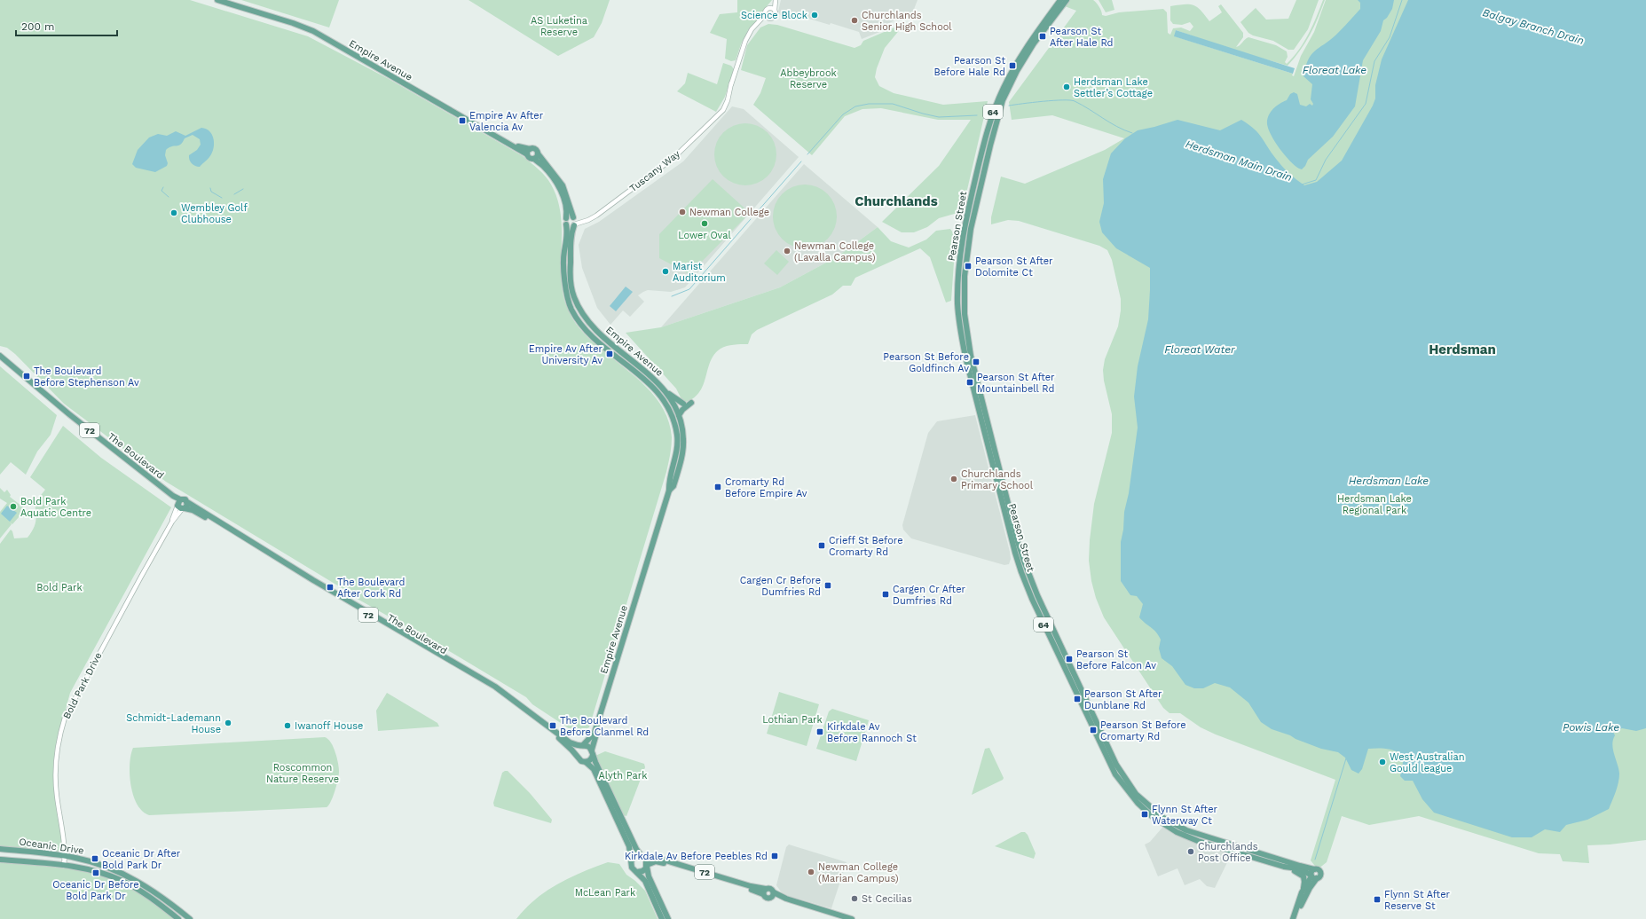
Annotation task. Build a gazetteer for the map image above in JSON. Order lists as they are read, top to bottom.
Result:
{
  "streets": {
    "main road": [
      "Empire Avenue",
      "64",
      "Pearson Street",
      "72",
      "The Boulevard",
      "Oceanic Drive"
    ],
    "street": ["Tuscany Way", "Bold Park Drive"]
  },
  "crossings": [
    ["Empire Avenue", "Tuscany Way"],
    ["Empire Avenue", "72"],
    ["Empire Avenue", "The Boulevard"],
    ["64", "Pearson Street"],
    ["72", "The Boulevard"],
    ["The Boulevard", "Bold Park Drive"],
    ["Bold Park Drive", "Oceanic Drive"]
  ],
  "districts": ["Churchlands", "Herdsman"],
  "water": [
    "Balgay Branch Drain",
    "Floreat Lake",
    "Herdsman Main Drain",
    "Floreat Water",
    "Herdsman Lake",
    "Powis Lake"
  ],
  "parks": [
    "AS Luketina Reserve",
    "Abbeybrook Reserve",
    "Herdsman Lake Regional Park",
    "Bold Park",
    "Lothian Park",
    "Roscommon Nature Reserve",
    "Alyth Park",
    "McLean Park"
  ],
  "places": {
    "other": [
      "Science Block",
      "Churchlands Senior High School",
      "Herdsman Lake Settler’s Cottage",
      "Newman College",
      "Wembley Golf Clubhouse",
      "Lower Oval",
      "Newman College (Lavalla Campus)",
      "Marist Auditorium",
      "Churchlands Primary School",
      "Bold Park Aquatic Centre",
      "Schmidt-Lademann House",
      "Iwanoff House",
      "West Australian Gould league",
      "Churchlands Post Office",
      "Newman College (Marian Campus)",
      "St Cecilias"
    ],
    "transit": [
      "Pearson St After Hale Rd",
      "Pearson St Before Hale Rd",
      "Empire Av After Valencia Av",
      "Pearson St After Dolomite Ct",
      "Empire Av After University Av",
      "Pearson St Before Goldfinch Av",
      "The Boulevard Before Stephenson Av",
      "Pearson St After Mountainbell Rd",
      "Cromarty Rd Before Empire Av",
      "Crieff St Before Cromarty Rd",
      "Cargen Cr Before Dumfries Rd",
      "The Boulevard After Cork Rd",
      "Cargen Cr After Dumfries Rd",
      "Pearson St Before Falcon Av",
      "Pearson St After Dunblane Rd",
      "The Boulevard Before Clanmel Rd",
      "Pearson St Before Cromarty Rd",
      "Kirkdale Av Before Rannoch St",
      "Flynn St After Waterway Ct",
      "Kirkdale Av Before Peebles Rd",
      "Oceanic Dr After Bold Park Dr",
      "Oceanic Dr Before Bold Park Dr",
      "Flynn St After Reserve St"
    ]
  },
  "scale_bar": "200 m"
}
